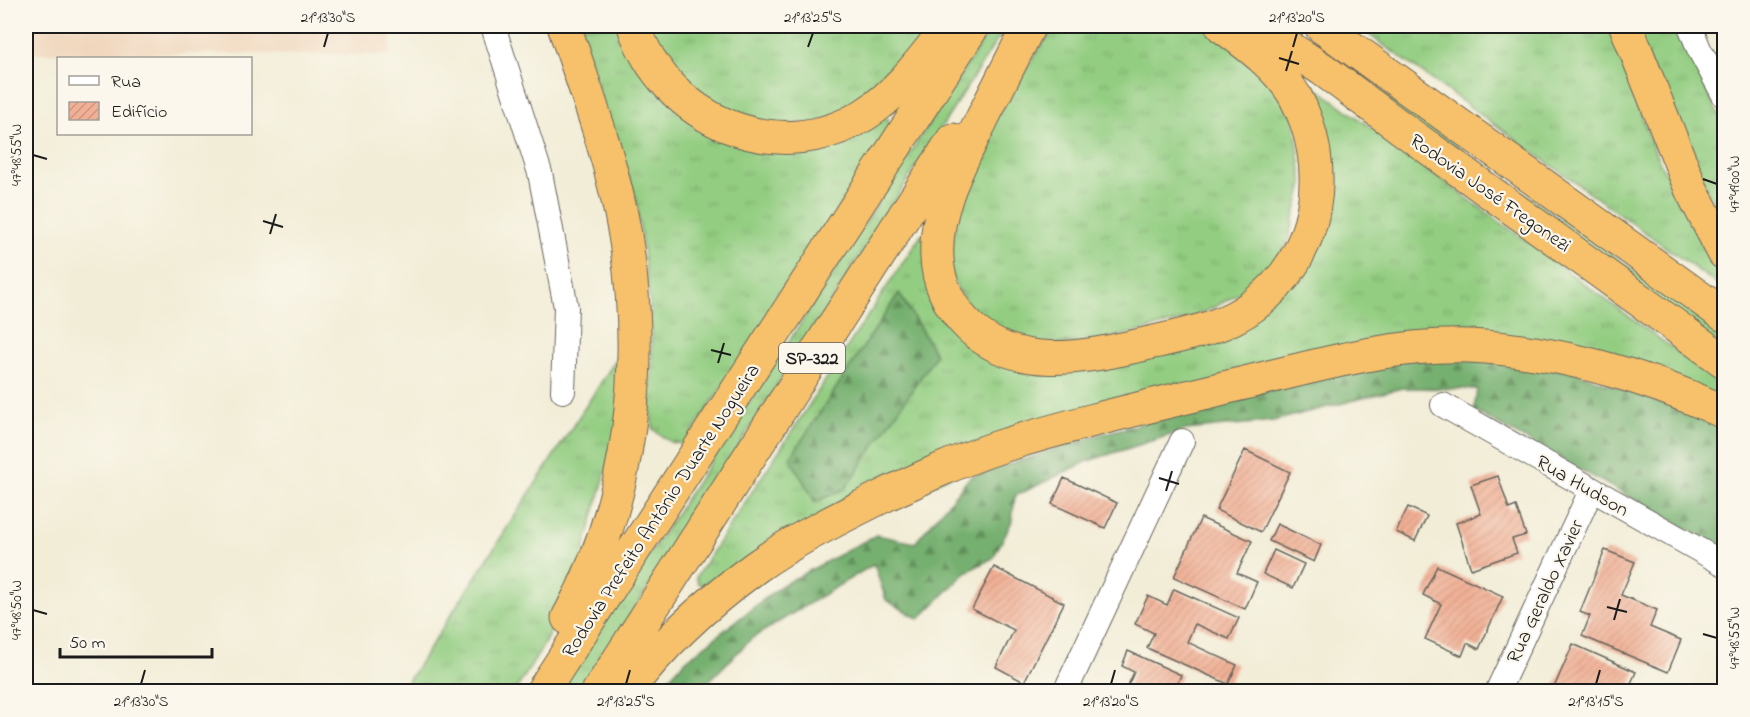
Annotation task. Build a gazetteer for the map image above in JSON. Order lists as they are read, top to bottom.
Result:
{
  "streets": {
    "highway": ["Rodovia José Fregonezi", "SP-322", "Rodovia Prefeito Antônio Duarte Nogueira"],
    "street": ["Rua Hudson", "Rua Geraldo Xavier"]
  },
  "crossings": [
    ["Rua Hudson", "Rua Geraldo Xavier"]
  ],
  "legend": ["Rua", "Edifício"],
  "scale_bar": "50 m",
  "coordinates": [
    "21°13'30\"S",
    "21°13'25\"S",
    "21°13'20\"S",
    "47°48'55\"W",
    "47°49'00\"W",
    "47°48'50\"W",
    "21°13'15\"S"
  ]
}
